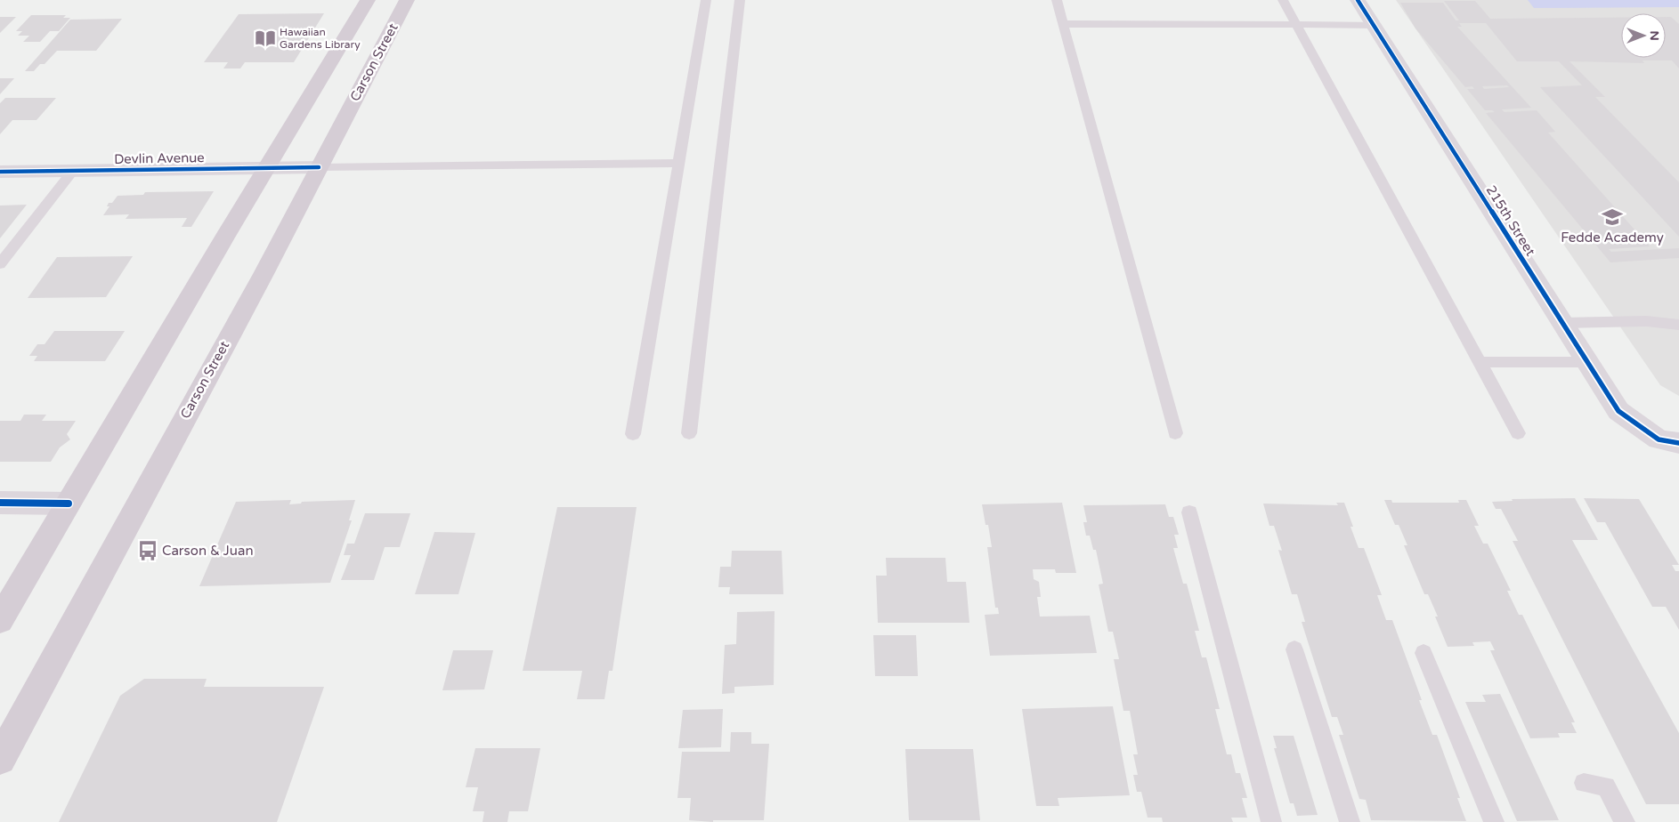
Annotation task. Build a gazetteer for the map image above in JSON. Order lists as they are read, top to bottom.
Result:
{
  "streets": {
    "main road": ["Carson Street"],
    "street": ["Devlin Avenue", "215th Street"]
  },
  "crossings": [
    ["Carson Street", "Devlin Avenue"]
  ],
  "places": {
    "library": ["Hawaiian Gardens Library"],
    "school or university": ["Fedde Academy"],
    "bus stop": ["Carson & Juan"]
  },
  "north": "right"
}
